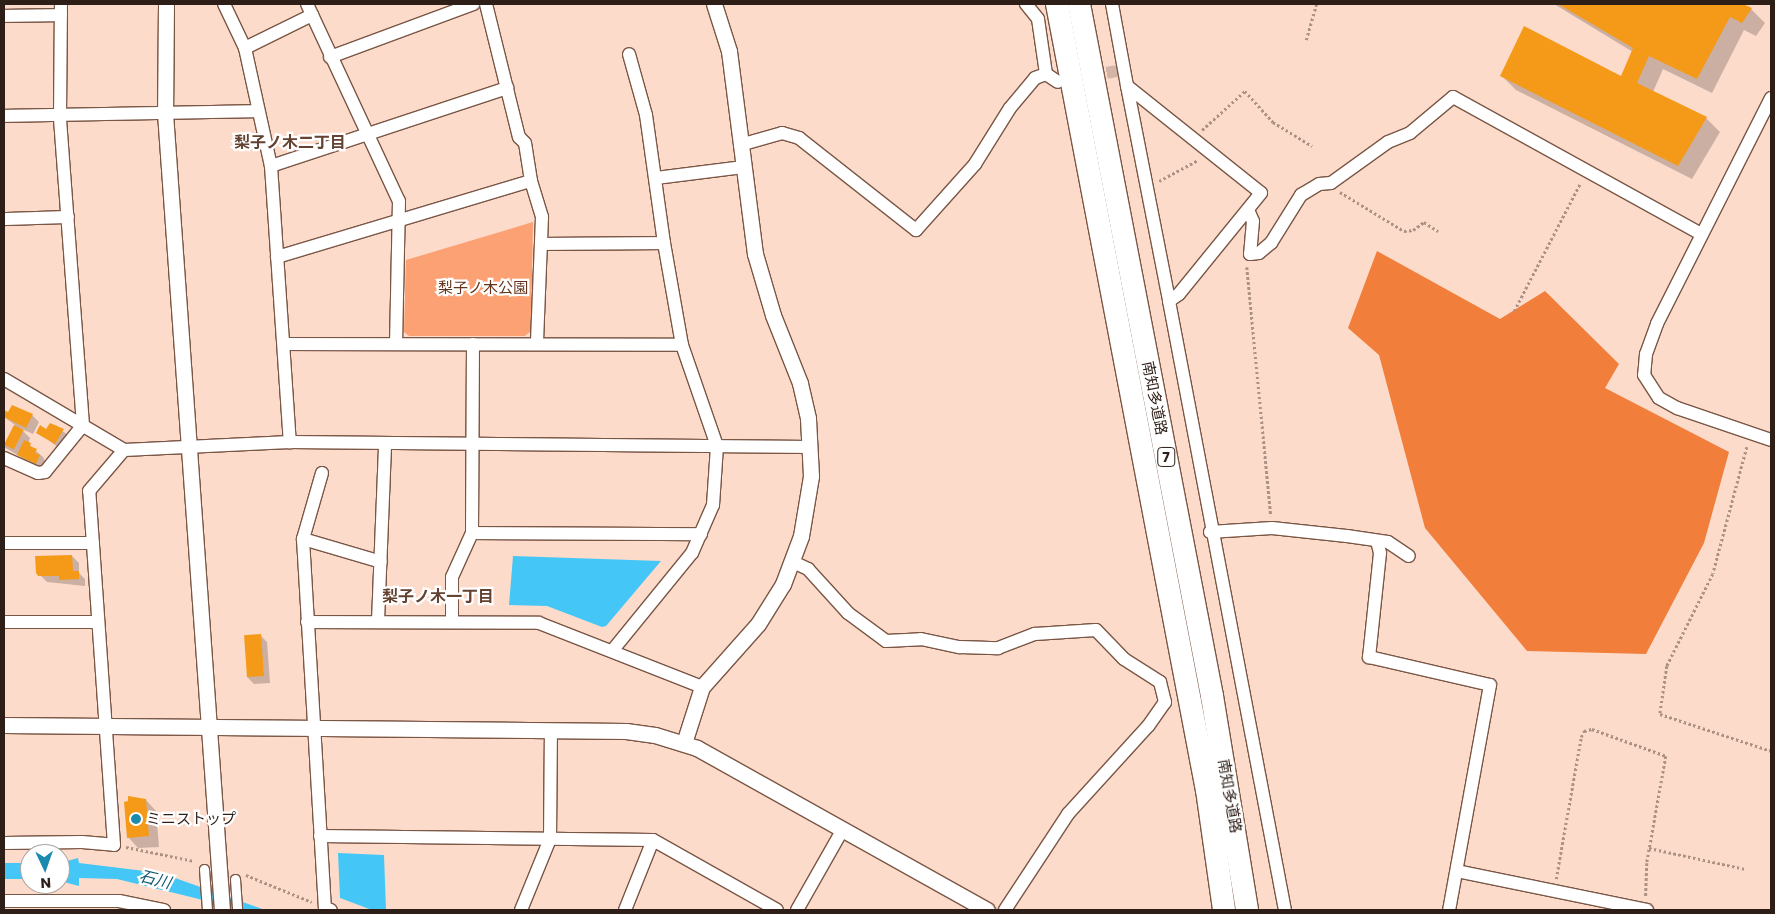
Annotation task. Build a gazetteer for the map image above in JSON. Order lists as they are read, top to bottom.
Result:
{
  "streets": {
    "highway": ["南知多道路", "7"]
  },
  "districts": ["梨子ノ木二丁目", "梨子ノ木一丁目"],
  "water": ["石川"],
  "parks": ["梨子ノ木公園"],
  "places": ["ミニストップ"],
  "north": "bottom"
}
